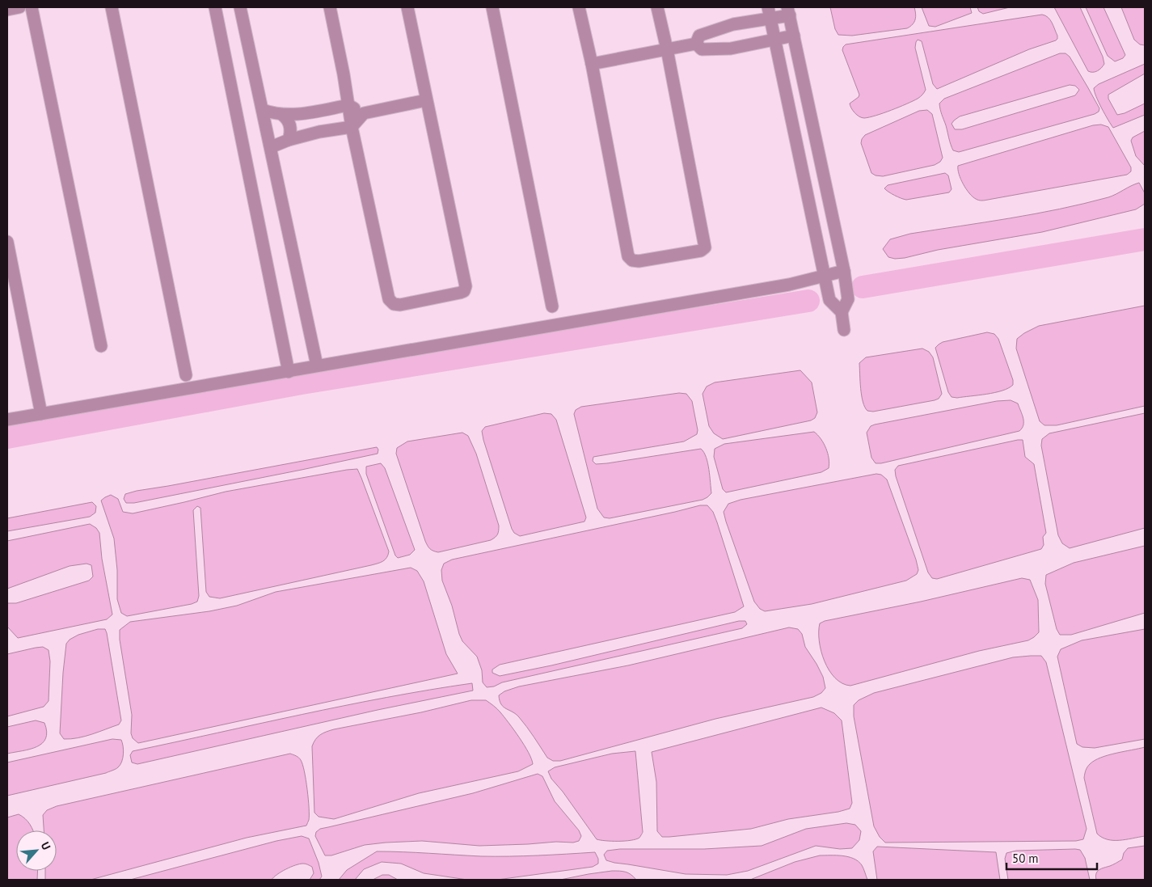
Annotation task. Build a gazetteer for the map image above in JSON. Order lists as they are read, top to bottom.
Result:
{
  "scale_bar": "50 m",
  "north": "top right"
}
